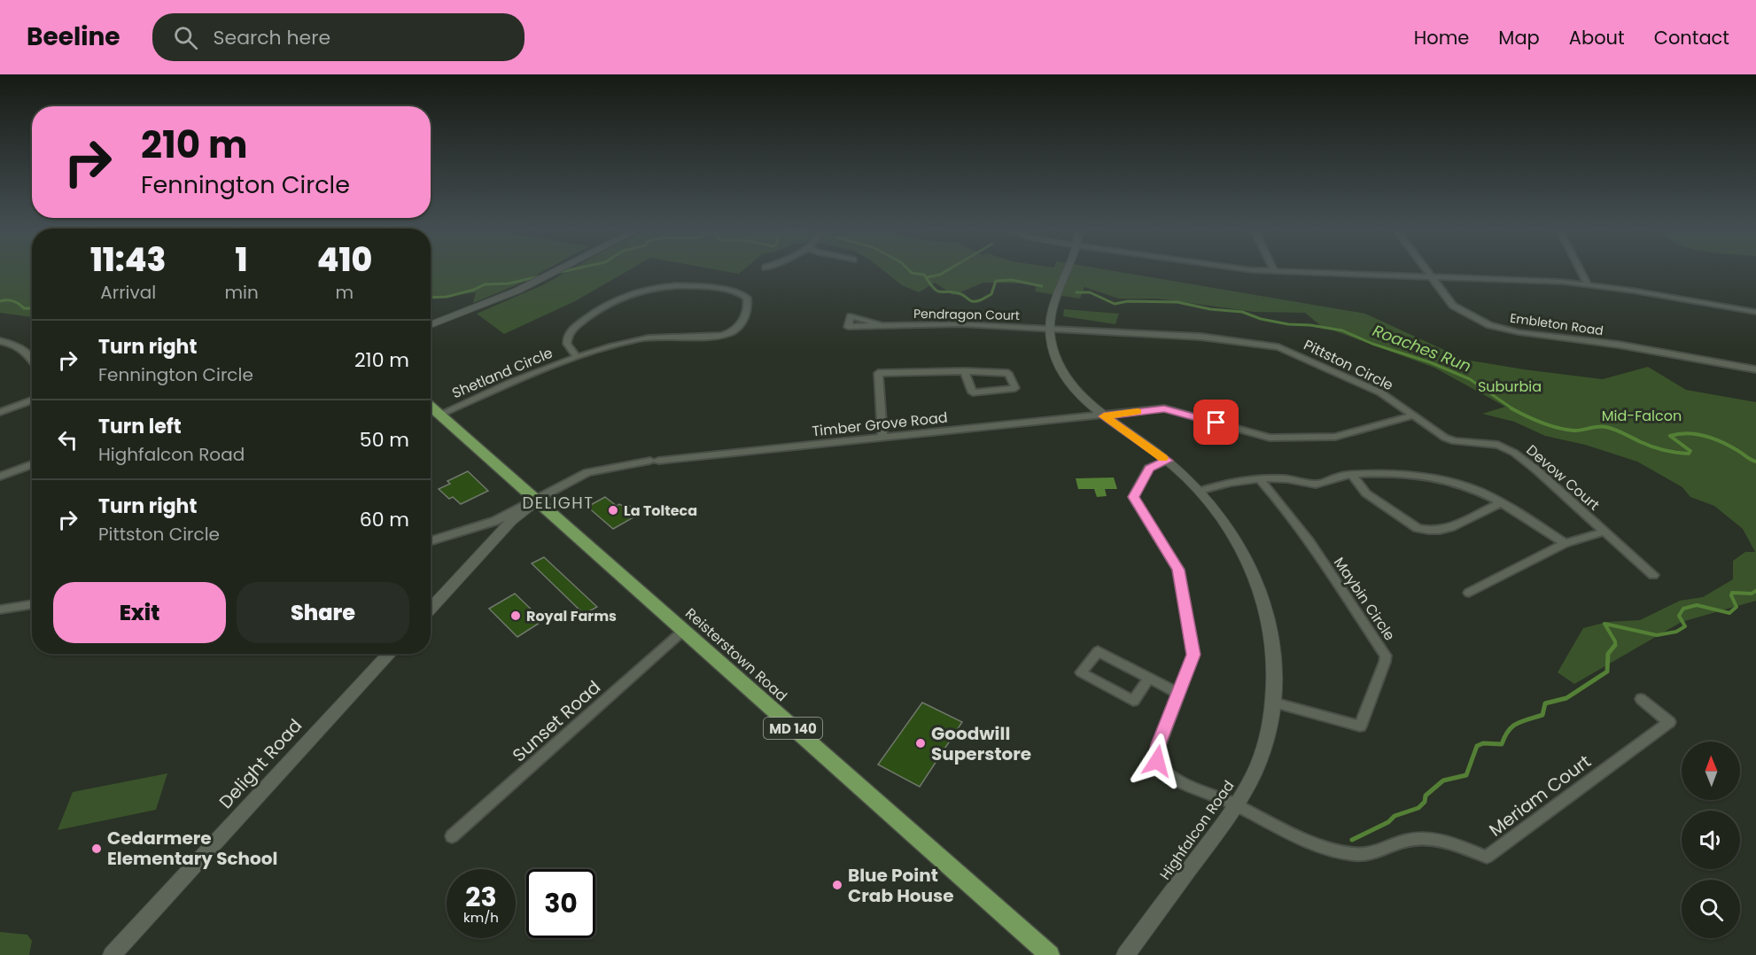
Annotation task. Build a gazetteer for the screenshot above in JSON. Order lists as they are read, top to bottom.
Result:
{
  "streets": {
    "main road": ["Reisterstown Road", "MD 140"],
    "street": [
      "Pendragon Court",
      "Embleton Road",
      "Pittston Circle",
      "Shetland Circle",
      "Timber Grove Road",
      "Devow Court",
      "Maybin Circle",
      "Sunset Road",
      "Delight Road",
      "Meriam Court",
      "Highfalcon Road"
    ]
  },
  "crossings": [
    ["Pendragon Court", "Pittston Circle"],
    ["Pendragon Court", "Highfalcon Road"],
    ["Pittston Circle", "Devow Court"],
    ["Pittston Circle", "Highfalcon Road"],
    ["Shetland Circle", "Reisterstown Road"],
    ["Timber Grove Road", "Reisterstown Road"],
    ["Timber Grove Road", "Highfalcon Road"],
    ["Maybin Circle", "Highfalcon Road"],
    ["Reisterstown Road", "Sunset Road"],
    ["Meriam Court", "Highfalcon Road"]
  ],
  "districts": ["DELIGHT"],
  "water": ["Roaches Run"],
  "parks": ["Suburbia", "Mid-Falcon"],
  "places": [
    "La Tolteca",
    "Royal Farms",
    "Goodwill Superstore",
    "Cedarmere Elementary School",
    "Blue Point Crab House"
  ],
  "north": "top",
  "page": {
    "header": "Beeline",
    "search": "Search here",
    "nav": [
      "Home",
      "Map",
      "About",
      "Contact"
    ],
    "turn": ["210 m", "Fennington Circle"],
    "eta": [
      "11:43",
      "Arrival",
      "1",
      "min",
      "410",
      "m"
    ],
    "list": [
      {
        "name": "Turn right",
        "note": "Fennington Circle",
        "value": "210 m"
      },
      {
        "name": "Turn left",
        "note": "Highfalcon Road",
        "value": "50 m"
      },
      {
        "name": "Turn right",
        "note": "Pittston Circle",
        "value": "60 m"
      }
    ],
    "buttons": ["Exit", "Share"],
    "speed": "23 km/h",
    "limit": "30"
  }
}
